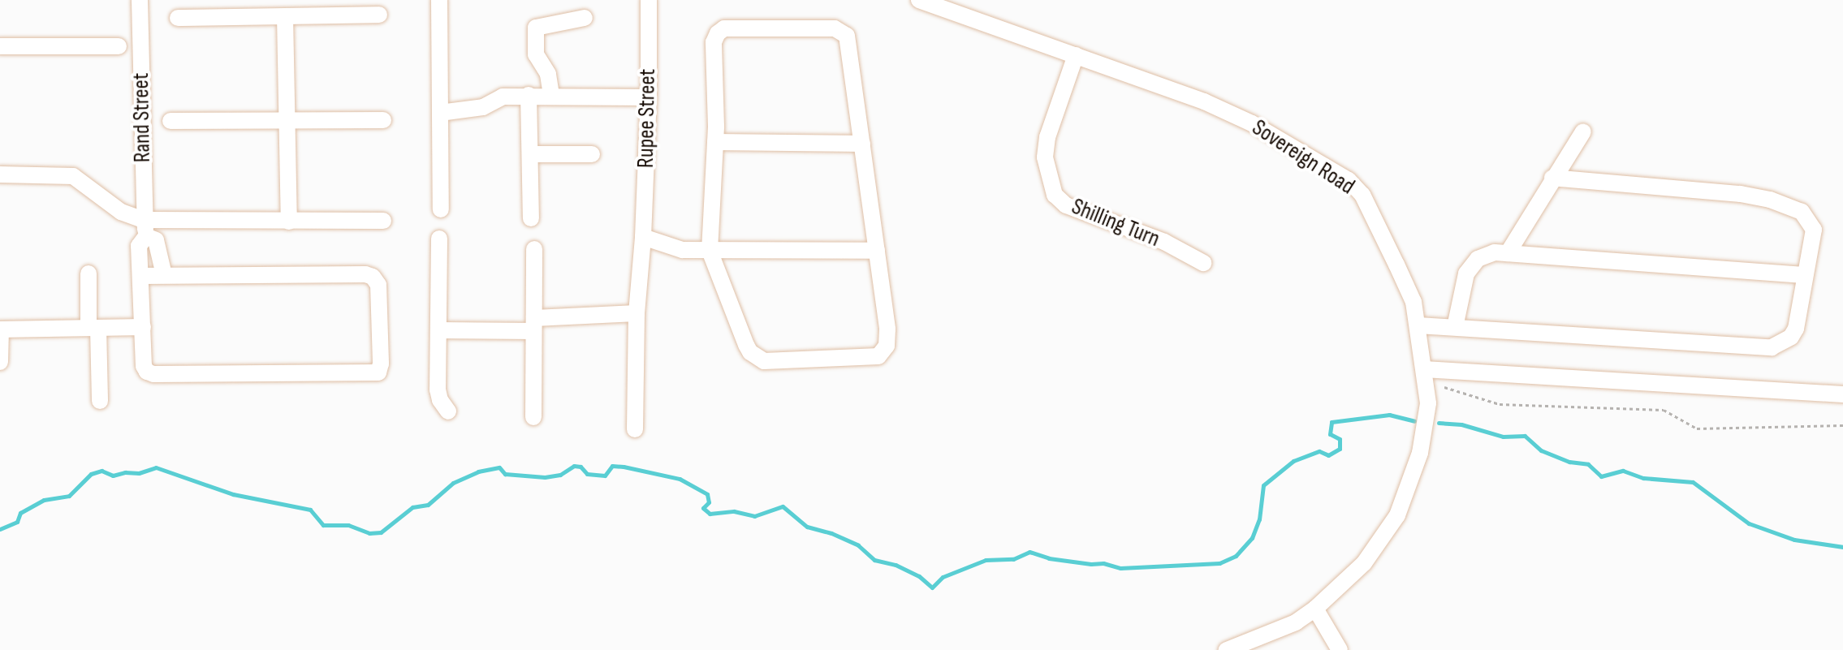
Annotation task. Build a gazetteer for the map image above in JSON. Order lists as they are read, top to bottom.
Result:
{
  "streets": {
    "street": [
      "Rand Street",
      "Rupee Street",
      "Sovereign Road",
      "Shilling Turn"
    ]
  },
  "crossings": [
    ["Sovereign Road", "Shilling Turn"]
  ]
}
